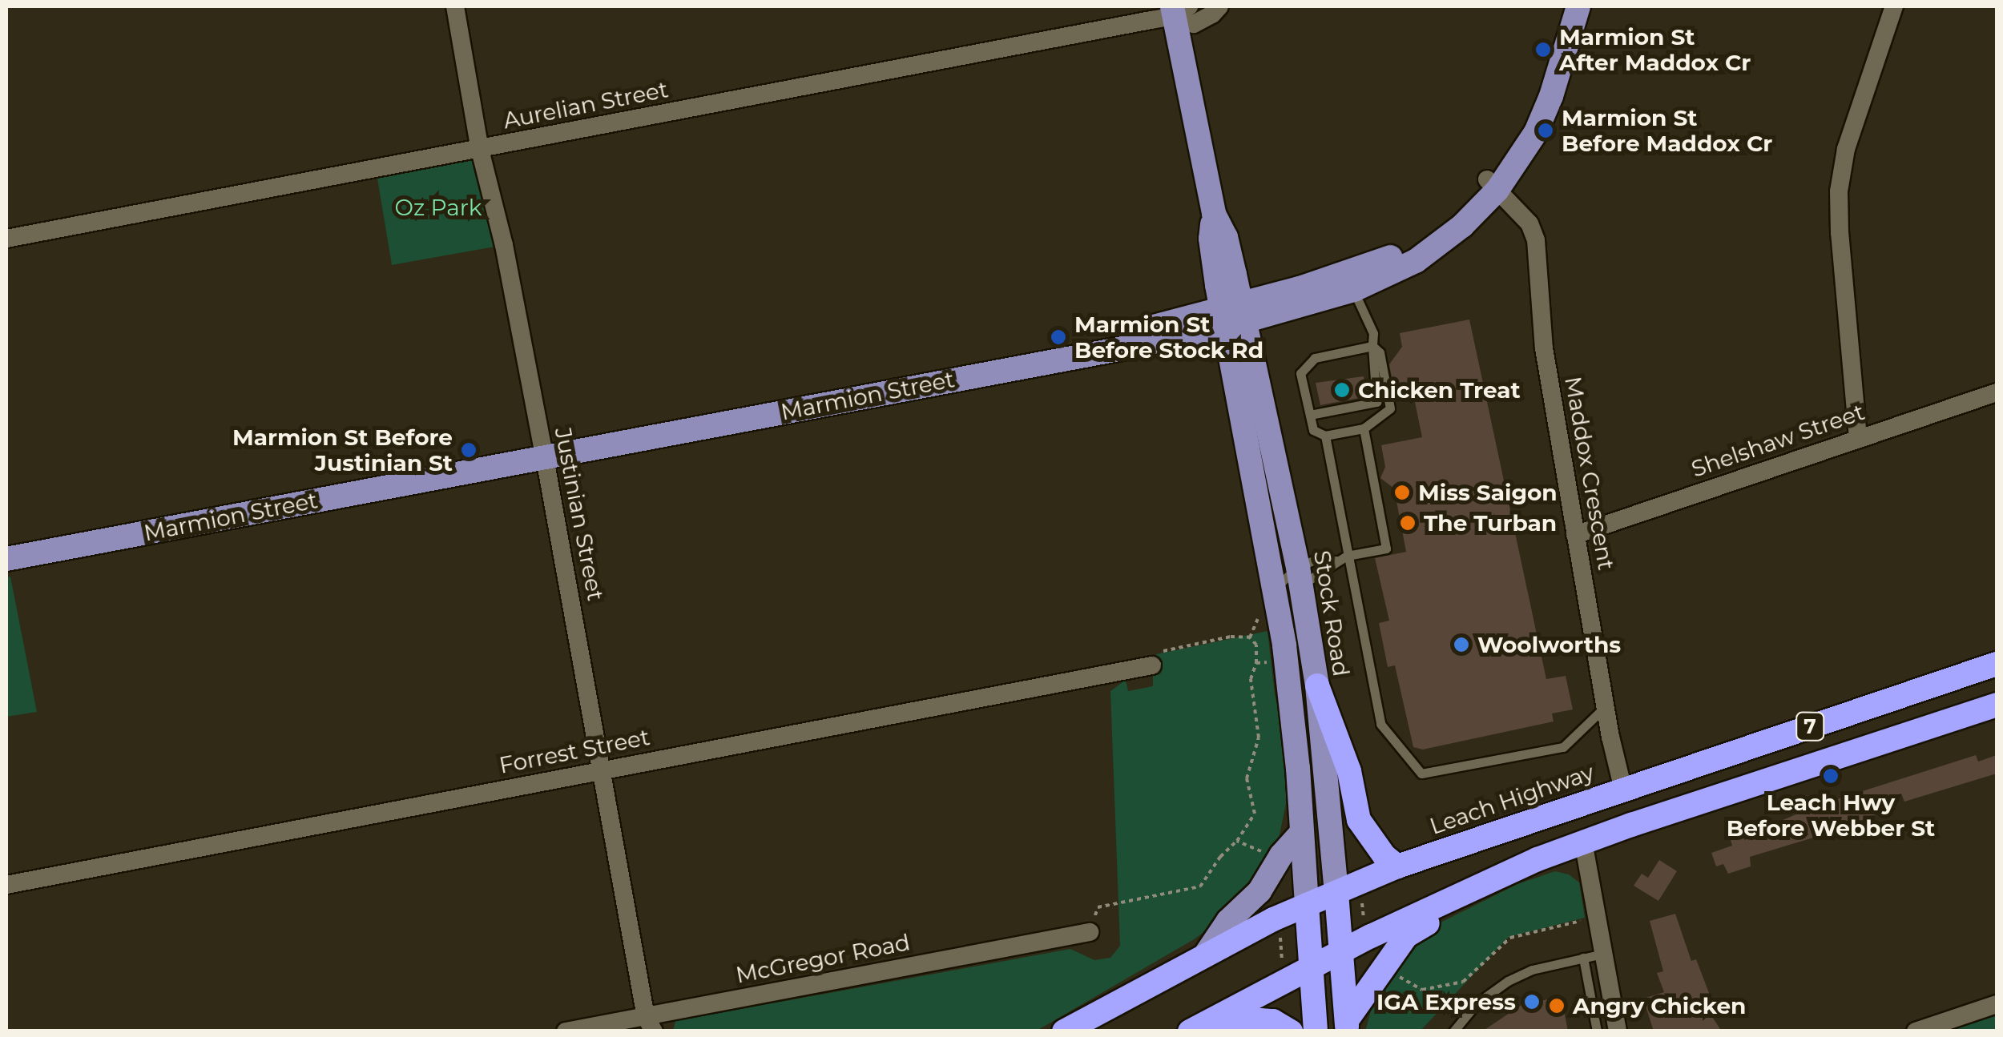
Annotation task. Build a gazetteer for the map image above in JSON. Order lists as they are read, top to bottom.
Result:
{
  "streets": {
    "highway": ["Stock Road", "7", "Leach Highway"],
    "main road": ["Marmion Street"],
    "street": [
      "Aurelian Street",
      "Shelshaw Street",
      "Maddox Crescent",
      "Justinian Street",
      "Forrest Street",
      "McGregor Road"
    ]
  },
  "crossings": [
    ["Aurelian Street", "Justinian Street"],
    ["Aurelian Street", "Stock Road"],
    ["Marmion Street", "Maddox Crescent"],
    ["Marmion Street", "Justinian Street"],
    ["Marmion Street", "Stock Road"],
    ["Shelshaw Street", "Maddox Crescent"],
    ["Maddox Crescent", "Leach Highway"],
    ["Justinian Street", "Forrest Street"],
    ["Justinian Street", "McGregor Road"],
    ["Stock Road", "7"],
    ["Stock Road", "Leach Highway"]
  ],
  "parks": ["Oz Park"],
  "places": [
    "Marmion St After Maddox Cr",
    "Marmion St Before Maddox Cr",
    "Marmion St Before Stock Rd",
    "Chicken Treat",
    "Marmion St Before Justinian St",
    "Miss Saigon",
    "The Turban",
    "Woolworths",
    "Leach Hwy Before Webber St",
    "IGA Express",
    "Angry Chicken"
  ]
}
